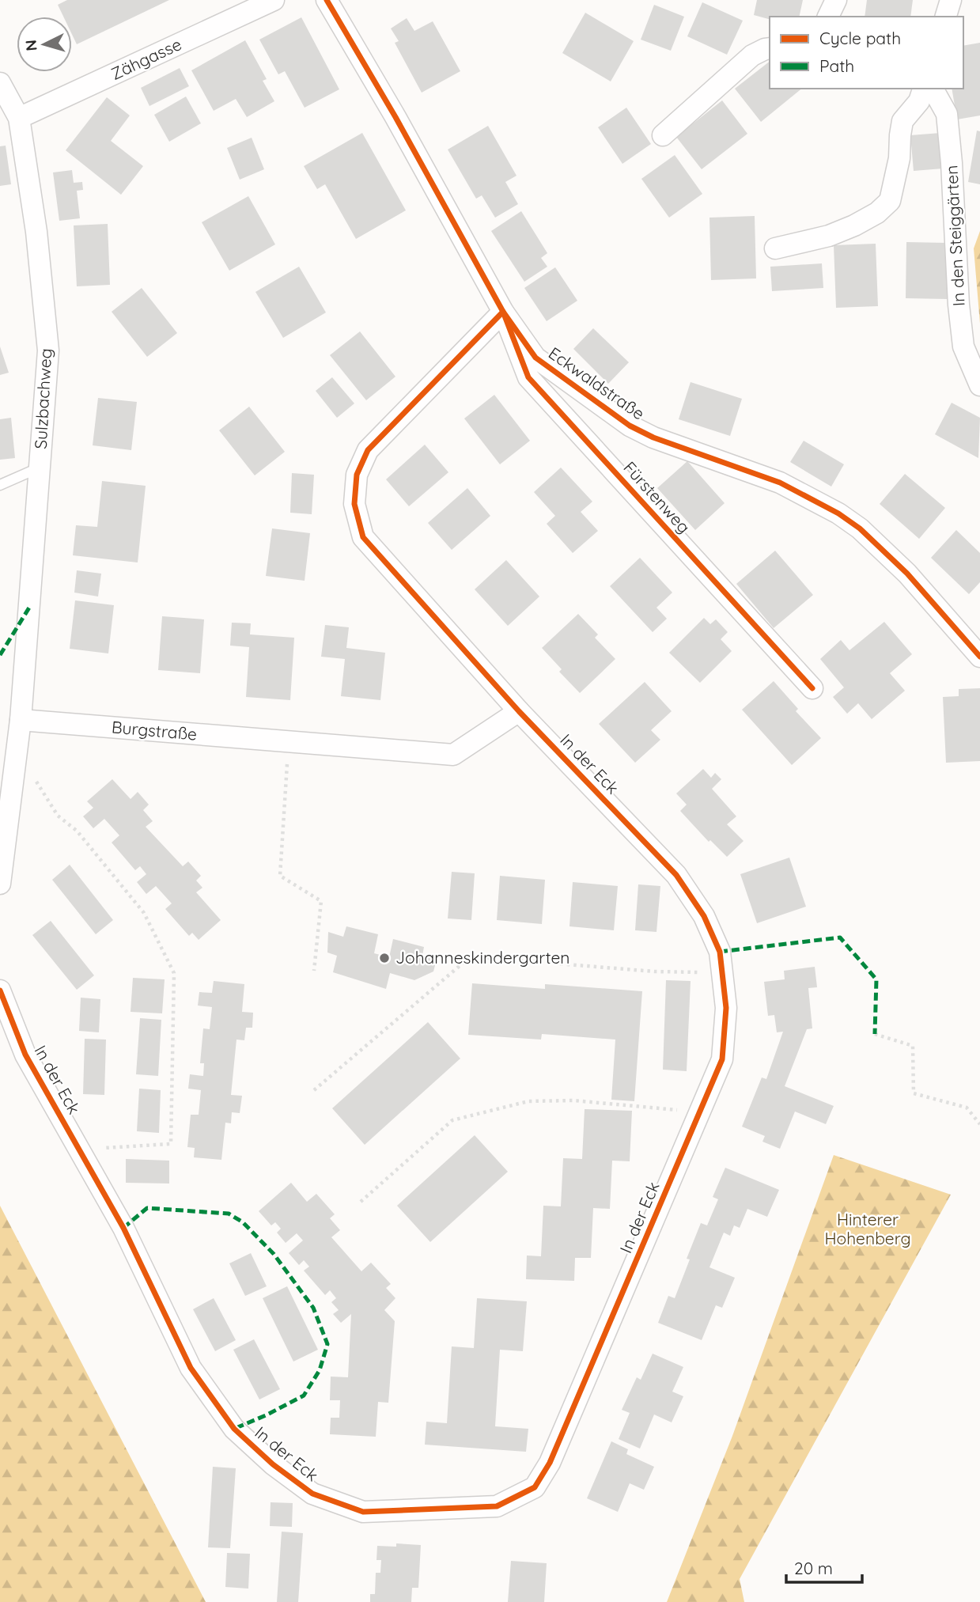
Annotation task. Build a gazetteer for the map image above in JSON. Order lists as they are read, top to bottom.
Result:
{
  "streets": {
    "street": [
      "Zähgasse",
      "In den Steiggärten",
      "Eckwaldstraße",
      "Sulzbachweg",
      "Fürstenweg",
      "Burgstraße",
      "In der Eck"
    ]
  },
  "crossings": [
    ["Zähgasse", "Sulzbachweg"],
    ["Eckwaldstraße", "Fürstenweg"],
    ["Eckwaldstraße", "In der Eck"],
    ["Sulzbachweg", "Burgstraße"],
    ["Fürstenweg", "In der Eck"],
    ["Burgstraße", "In der Eck"]
  ],
  "parks": ["Hinterer Hohenberg"],
  "places": ["Johanneskindergarten"],
  "legend": ["Cycle path", "Path"],
  "scale_bar": "20 m",
  "north": "left"
}
